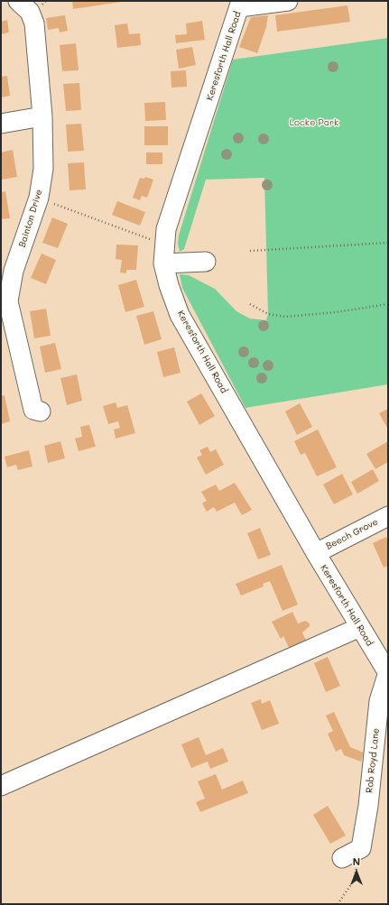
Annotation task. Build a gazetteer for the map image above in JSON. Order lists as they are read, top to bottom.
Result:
{
  "streets": {
    "street": [
      "Keresforth Hall Road",
      "Bainton Drive",
      "Beech Grove",
      "Rob Royd Lane"
    ]
  },
  "crossings": [
    ["Keresforth Hall Road", "Beech Grove"],
    ["Keresforth Hall Road", "Rob Royd Lane"]
  ],
  "parks": ["Locke Park"],
  "north": "top"
}
